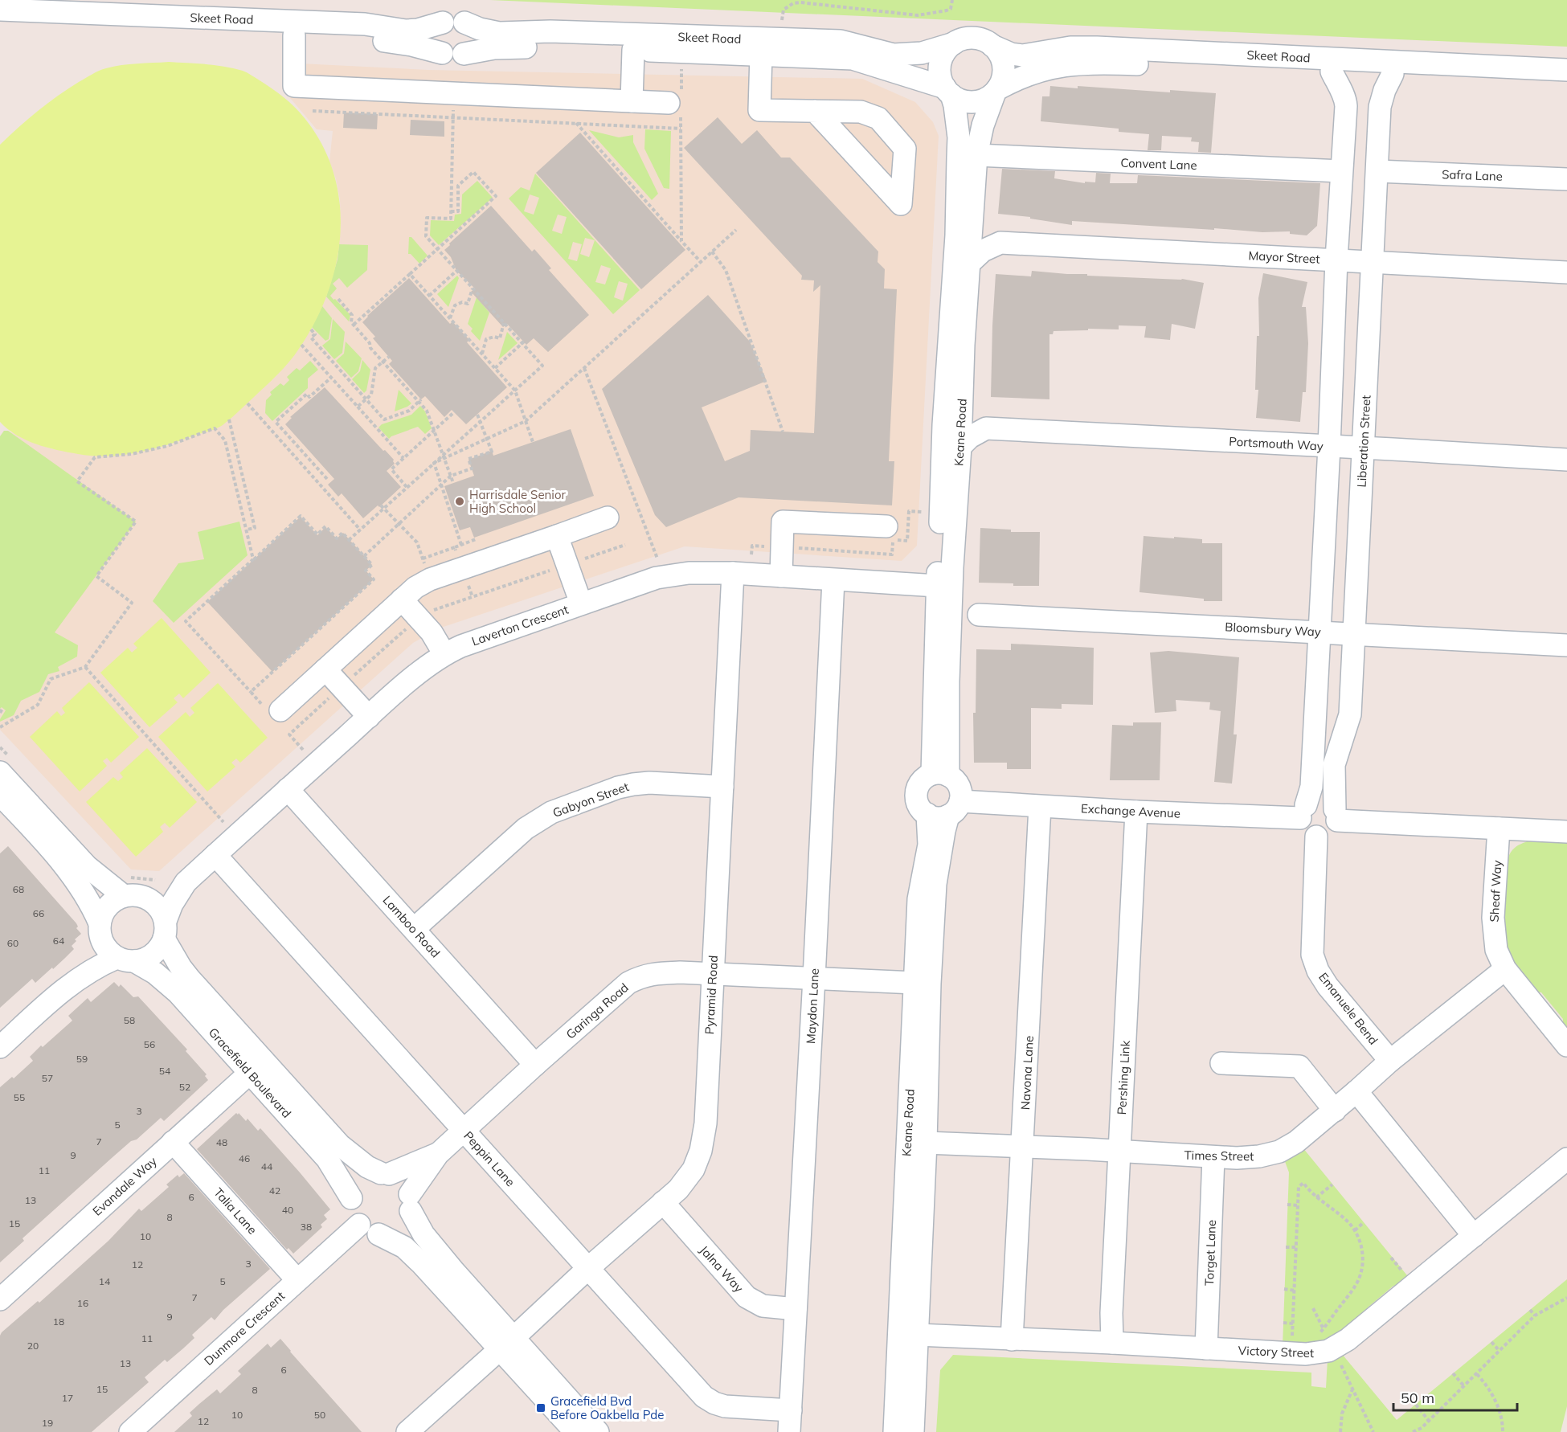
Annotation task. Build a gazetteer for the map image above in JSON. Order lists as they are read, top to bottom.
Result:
{
  "streets": {
    "street": [
      "Skeet Road",
      "Convent Lane",
      "Safra Lane",
      "Mayor Street",
      "Keane Road",
      "Liberation Street",
      "Portsmouth Way",
      "Laverton Crescent",
      "Bloomsbury Way",
      "Gabyon Street",
      "Exchange Avenue",
      "Sheaf Way",
      "Lamboo Road",
      "Pyramid Road",
      "Maydon Lane",
      "Emanuele Bend",
      "Garinga Road",
      "Gracefield Boulevard",
      "Navona Lane",
      "Pershing Link",
      "Times Street",
      "Peppin Lane",
      "Evandale Way",
      "Talia Lane",
      "Torget Lane",
      "Jalna Way",
      "Dunmore Crescent",
      "Victory Street"
    ]
  },
  "crossings": [
    ["Skeet Road", "Keane Road"],
    ["Skeet Road", "Liberation Street"],
    ["Convent Lane", "Keane Road"],
    ["Safra Lane", "Liberation Street"],
    ["Mayor Street", "Liberation Street"],
    ["Keane Road", "Laverton Crescent"],
    ["Keane Road", "Exchange Avenue"],
    ["Keane Road", "Garinga Road"],
    ["Keane Road", "Times Street"],
    ["Keane Road", "Victory Street"],
    ["Liberation Street", "Portsmouth Way"],
    ["Liberation Street", "Bloomsbury Way"],
    ["Liberation Street", "Exchange Avenue"],
    ["Liberation Street", "Emanuele Bend"],
    ["Laverton Crescent", "Lamboo Road"],
    ["Laverton Crescent", "Pyramid Road"],
    ["Laverton Crescent", "Maydon Lane"],
    ["Laverton Crescent", "Gracefield Boulevard"],
    ["Laverton Crescent", "Peppin Lane"],
    ["Gabyon Street", "Lamboo Road"],
    ["Gabyon Street", "Pyramid Road"],
    ["Exchange Avenue", "Emanuele Bend"],
    ["Exchange Avenue", "Navona Lane"],
    ["Exchange Avenue", "Pershing Link"],
    ["Sheaf Way", "Times Street"],
    ["Lamboo Road", "Garinga Road"],
    ["Pyramid Road", "Garinga Road"],
    ["Pyramid Road", "Peppin Lane"],
    ["Pyramid Road", "Jalna Way"],
    ["Maydon Lane", "Garinga Road"],
    ["Maydon Lane", "Peppin Lane"],
    ["Maydon Lane", "Jalna Way"],
    ["Emanuele Bend", "Times Street"],
    ["Garinga Road", "Gracefield Boulevard"],
    ["Garinga Road", "Peppin Lane"],
    ["Garinga Road", "Dunmore Crescent"],
    ["Gracefield Boulevard", "Evandale Way"],
    ["Gracefield Boulevard", "Dunmore Crescent"],
    ["Navona Lane", "Times Street"],
    ["Navona Lane", "Victory Street"],
    ["Pershing Link", "Times Street"],
    ["Pershing Link", "Victory Street"],
    ["Times Street", "Torget Lane"],
    ["Evandale Way", "Talia Lane"],
    ["Talia Lane", "Dunmore Crescent"],
    ["Torget Lane", "Victory Street"]
  ],
  "places": {
    "other": ["Harrisdale Senior High School"],
    "transit": ["Gracefield Bvd Before Oakbella Pde"]
  },
  "house_numbers": [
    "68",
    "66",
    "64",
    "60",
    "58",
    "56",
    "59",
    "54",
    "57",
    "52",
    "55",
    "3",
    "5",
    "7",
    "48",
    "9",
    "46",
    "44",
    "11",
    "42",
    "6",
    "13",
    "40",
    "8",
    "15",
    "38",
    "10",
    "3",
    "12",
    "14",
    "5",
    "7",
    "16",
    "9",
    "18",
    "11",
    "20",
    "13",
    "6",
    "15",
    "8",
    "17",
    "10",
    "50",
    "12",
    "19"
  ],
  "scale_bar": "50 m"
}
